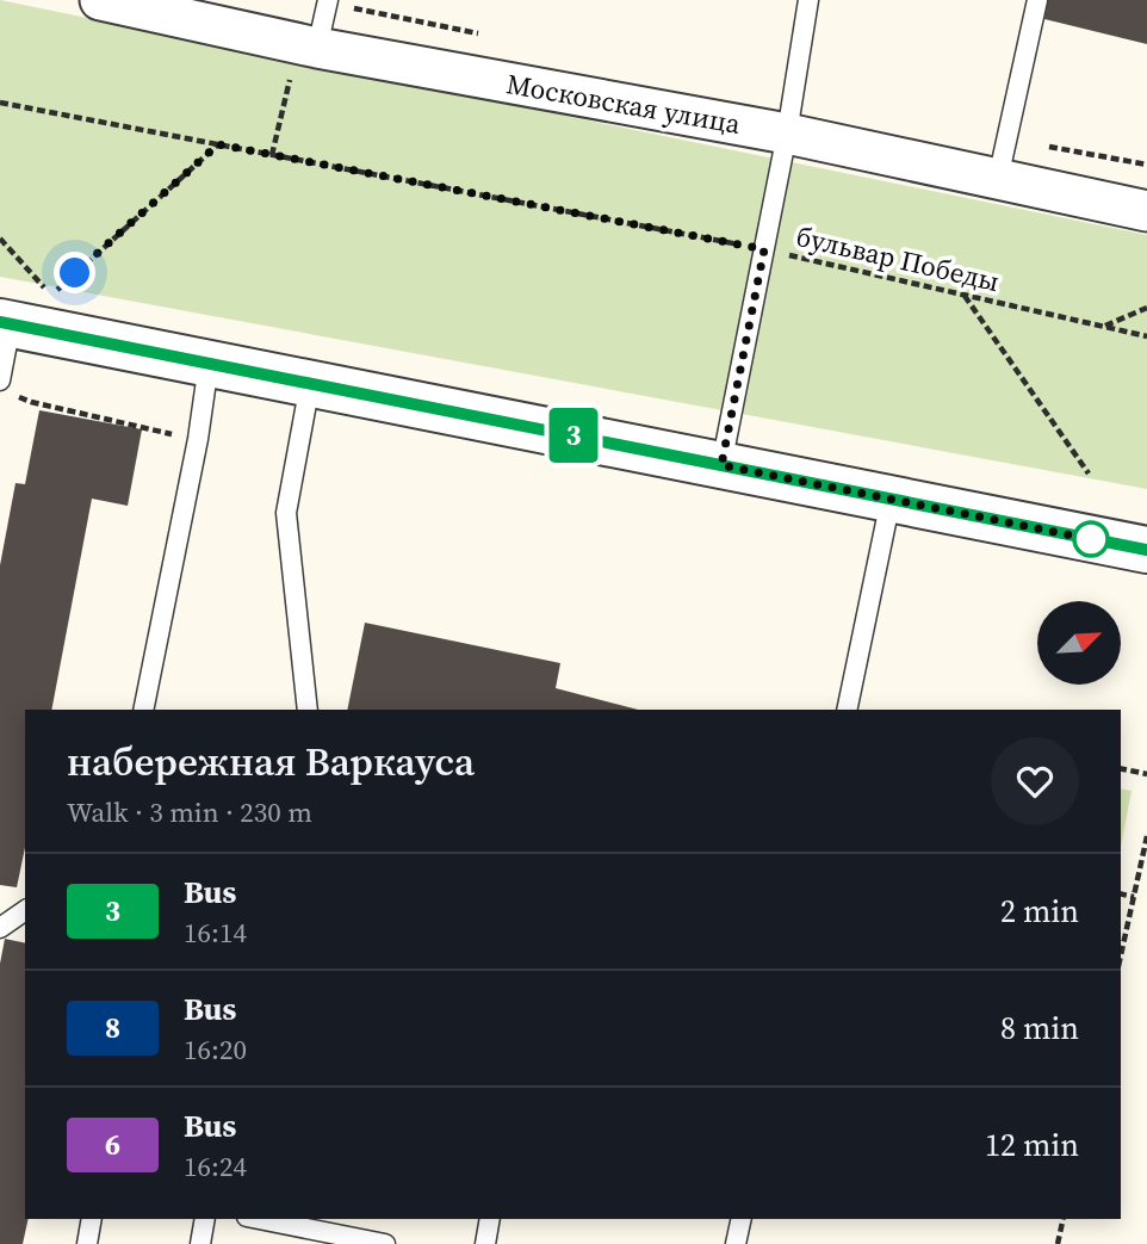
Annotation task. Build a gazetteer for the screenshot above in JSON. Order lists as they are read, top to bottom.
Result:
{
  "streets": {
    "street": ["Московская улица"],
    "path": ["бульвар Победы"]
  },
  "lines": ["bus line 3"],
  "north": "top right",
  "page": {
    "on_map": "3",
    "heading": ["набережная Варкауса", "Walk · 3 min · 230 m"],
    "list": [
      {
        "mark": "3",
        "name": "Bus",
        "note": "16:14",
        "value": "2 min"
      },
      {
        "mark": "8",
        "name": "Bus",
        "note": "16:20",
        "value": "8 min"
      },
      {
        "mark": "6",
        "name": "Bus",
        "note": "16:24",
        "value": "12 min"
      }
    ]
  }
}
